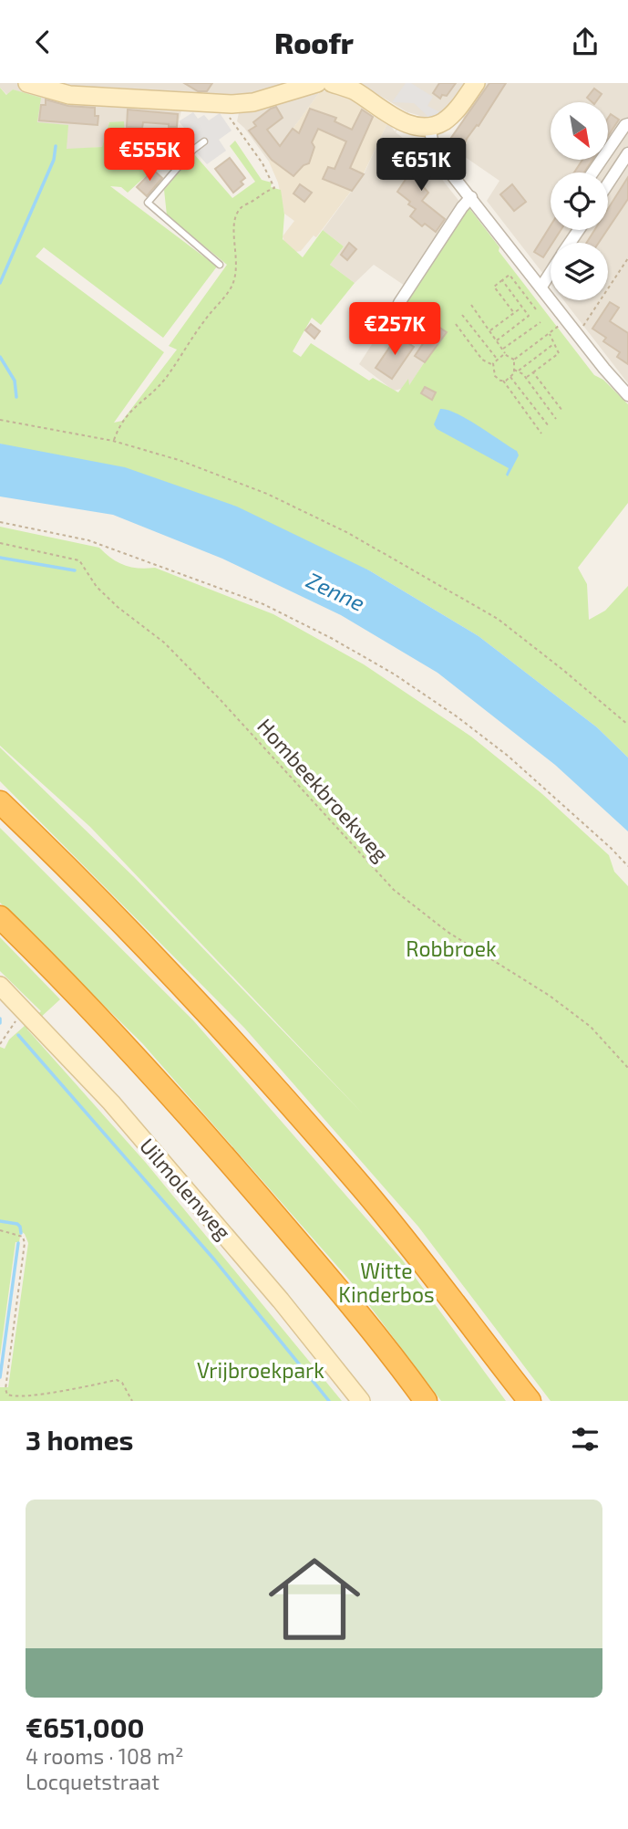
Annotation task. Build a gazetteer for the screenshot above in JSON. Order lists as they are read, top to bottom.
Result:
{
  "streets": {
    "main road": ["Uilmolenweg"],
    "path": ["Hombeekbroekweg"]
  },
  "water": ["Zenne"],
  "parks": ["Robbroek", "Witte Kinderbos", "Vrijbroekpark"],
  "north": "bottom right",
  "page": {
    "header": "Roofr",
    "price": ["€555K", "€651K", "€257K"],
    "heading": "3 homes",
    "list": [
      {
        "name": "€651,000",
        "note": "4 rooms · 108 m² · Locquetstraat"
      }
    ]
  }
}
